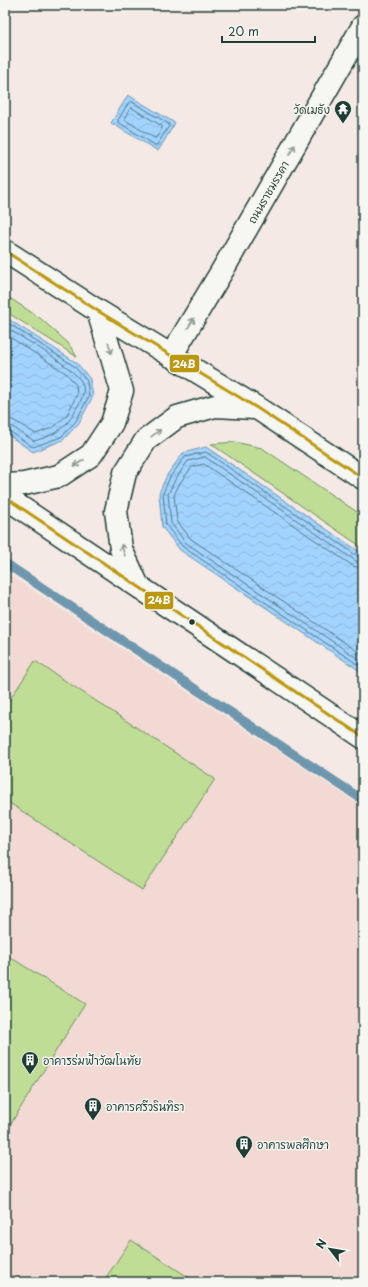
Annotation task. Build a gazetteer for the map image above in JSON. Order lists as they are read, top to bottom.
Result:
{
  "streets": {
    "main road": ["ถนนราชมรรคา"]
  },
  "one_way": ["ถนนราชมรรคา"],
  "places": {
    "temple": ["วัดเมธัง"],
    "building": ["อาคารร่มฟ้าวัฒโนทัย", "อาคารศรีวรินทิรา", "อาคารพลศึกษา"]
  },
  "lines": ["transit line 24B"],
  "scale_bar": "20 m",
  "north": "top left"
}
